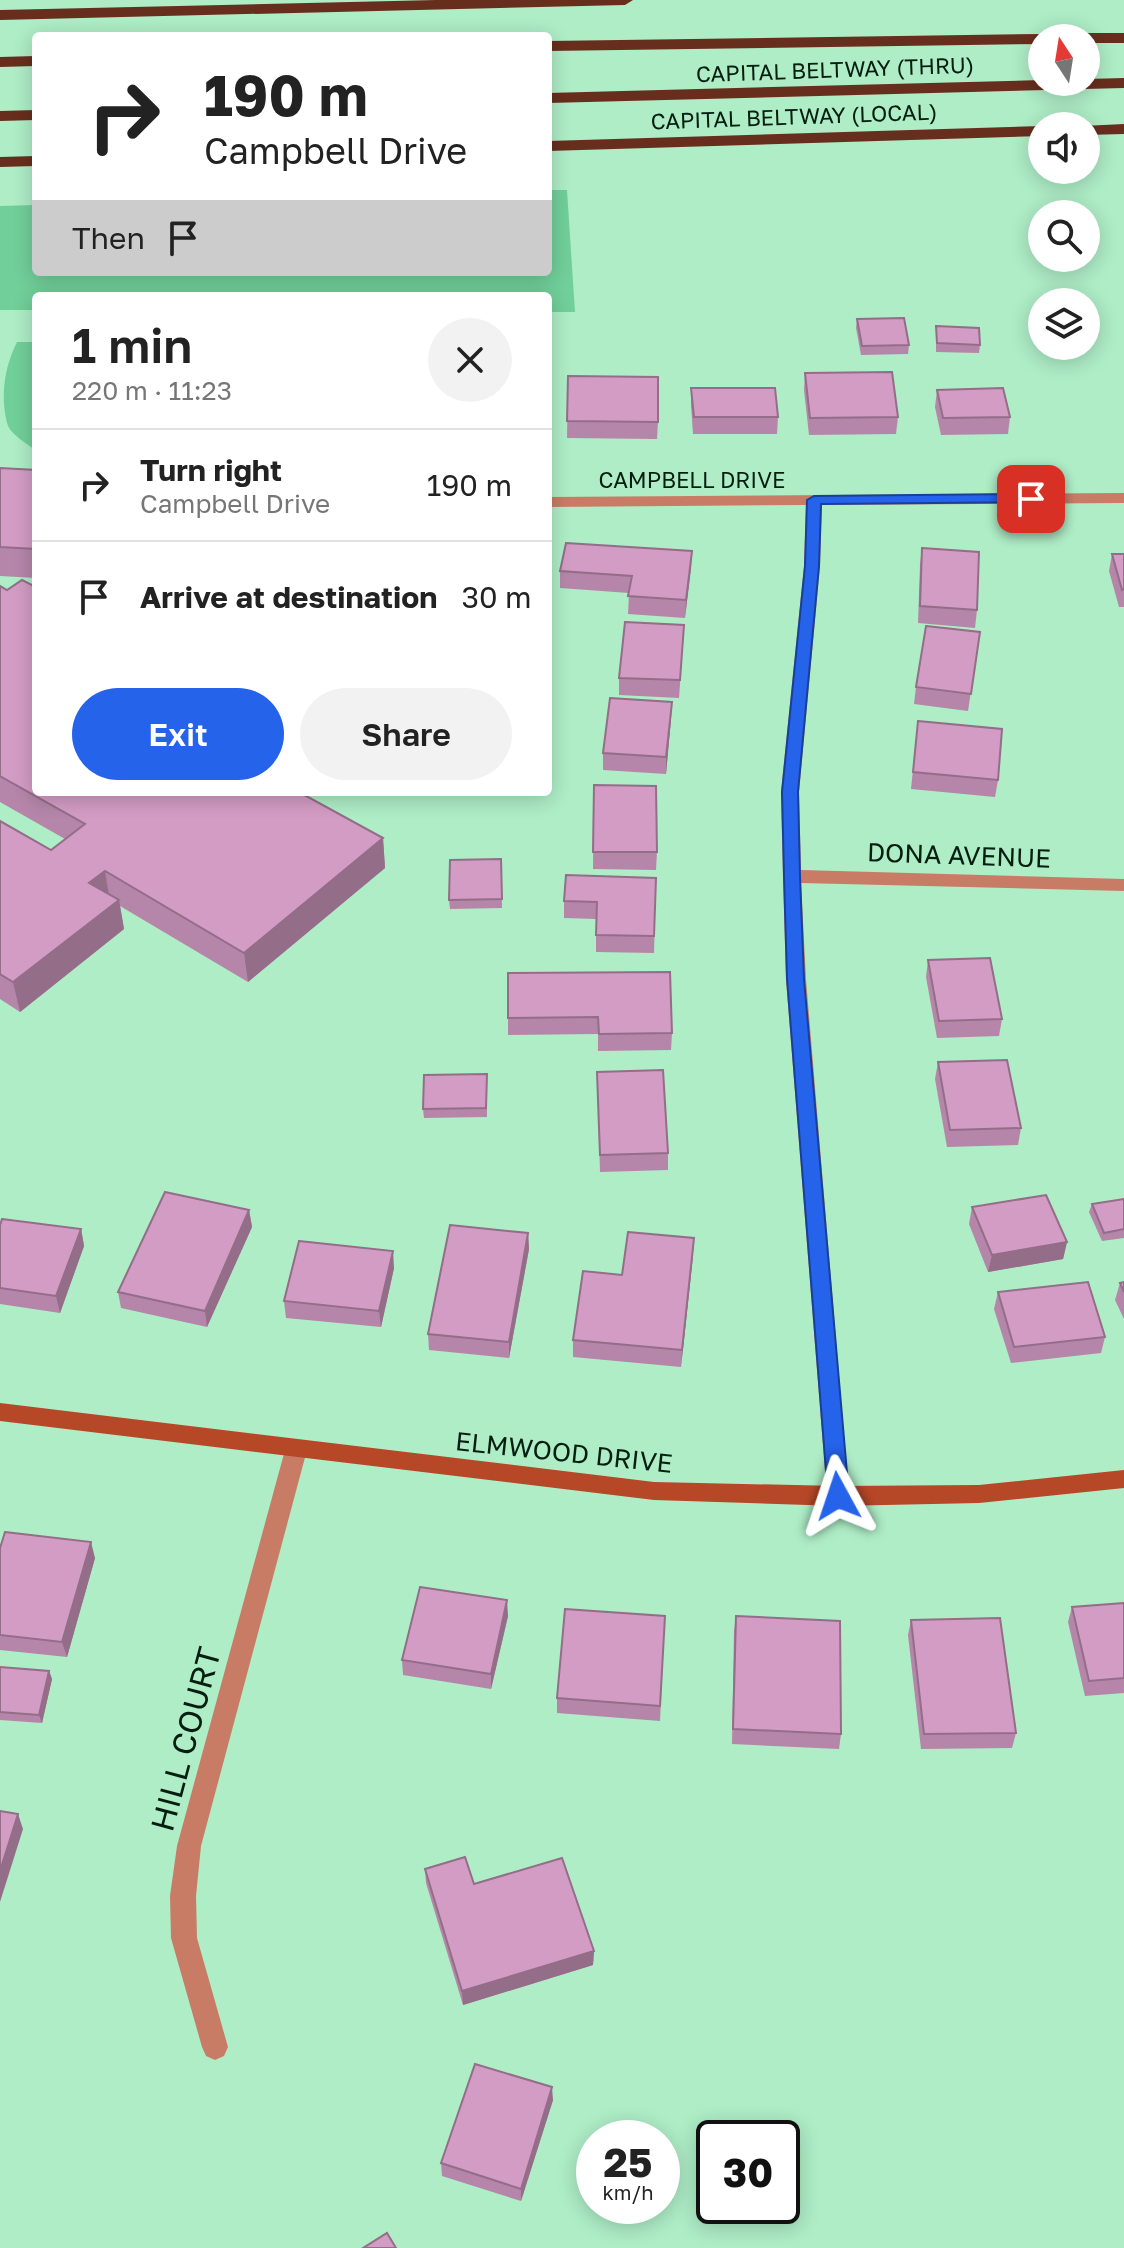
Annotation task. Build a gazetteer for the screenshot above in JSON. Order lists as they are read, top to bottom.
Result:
{
  "streets": {
    "highway": ["CAPITAL BELTWAY (THRU)", "CAPITAL BELTWAY (LOCAL)"],
    "street": [
      "CAMPBELL DRIVE",
      "DONA AVENUE",
      "ELMWOOD DRIVE",
      "HILL COURT"
    ]
  },
  "crossings": [
    ["ELMWOOD DRIVE", "HILL COURT"]
  ],
  "north": "top",
  "page": {
    "turn": ["190 m", "Campbell Drive"],
    "then": "Then",
    "heading": ["1 min", "220 m · 11:23"],
    "list": [
      {
        "name": "Turn right",
        "note": "Campbell Drive",
        "value": "190 m"
      },
      {
        "name": "Arrive at destination",
        "value": "30 m"
      }
    ],
    "buttons": ["Exit", "Share"],
    "speed": "25 km/h",
    "limit": "30"
  }
}
